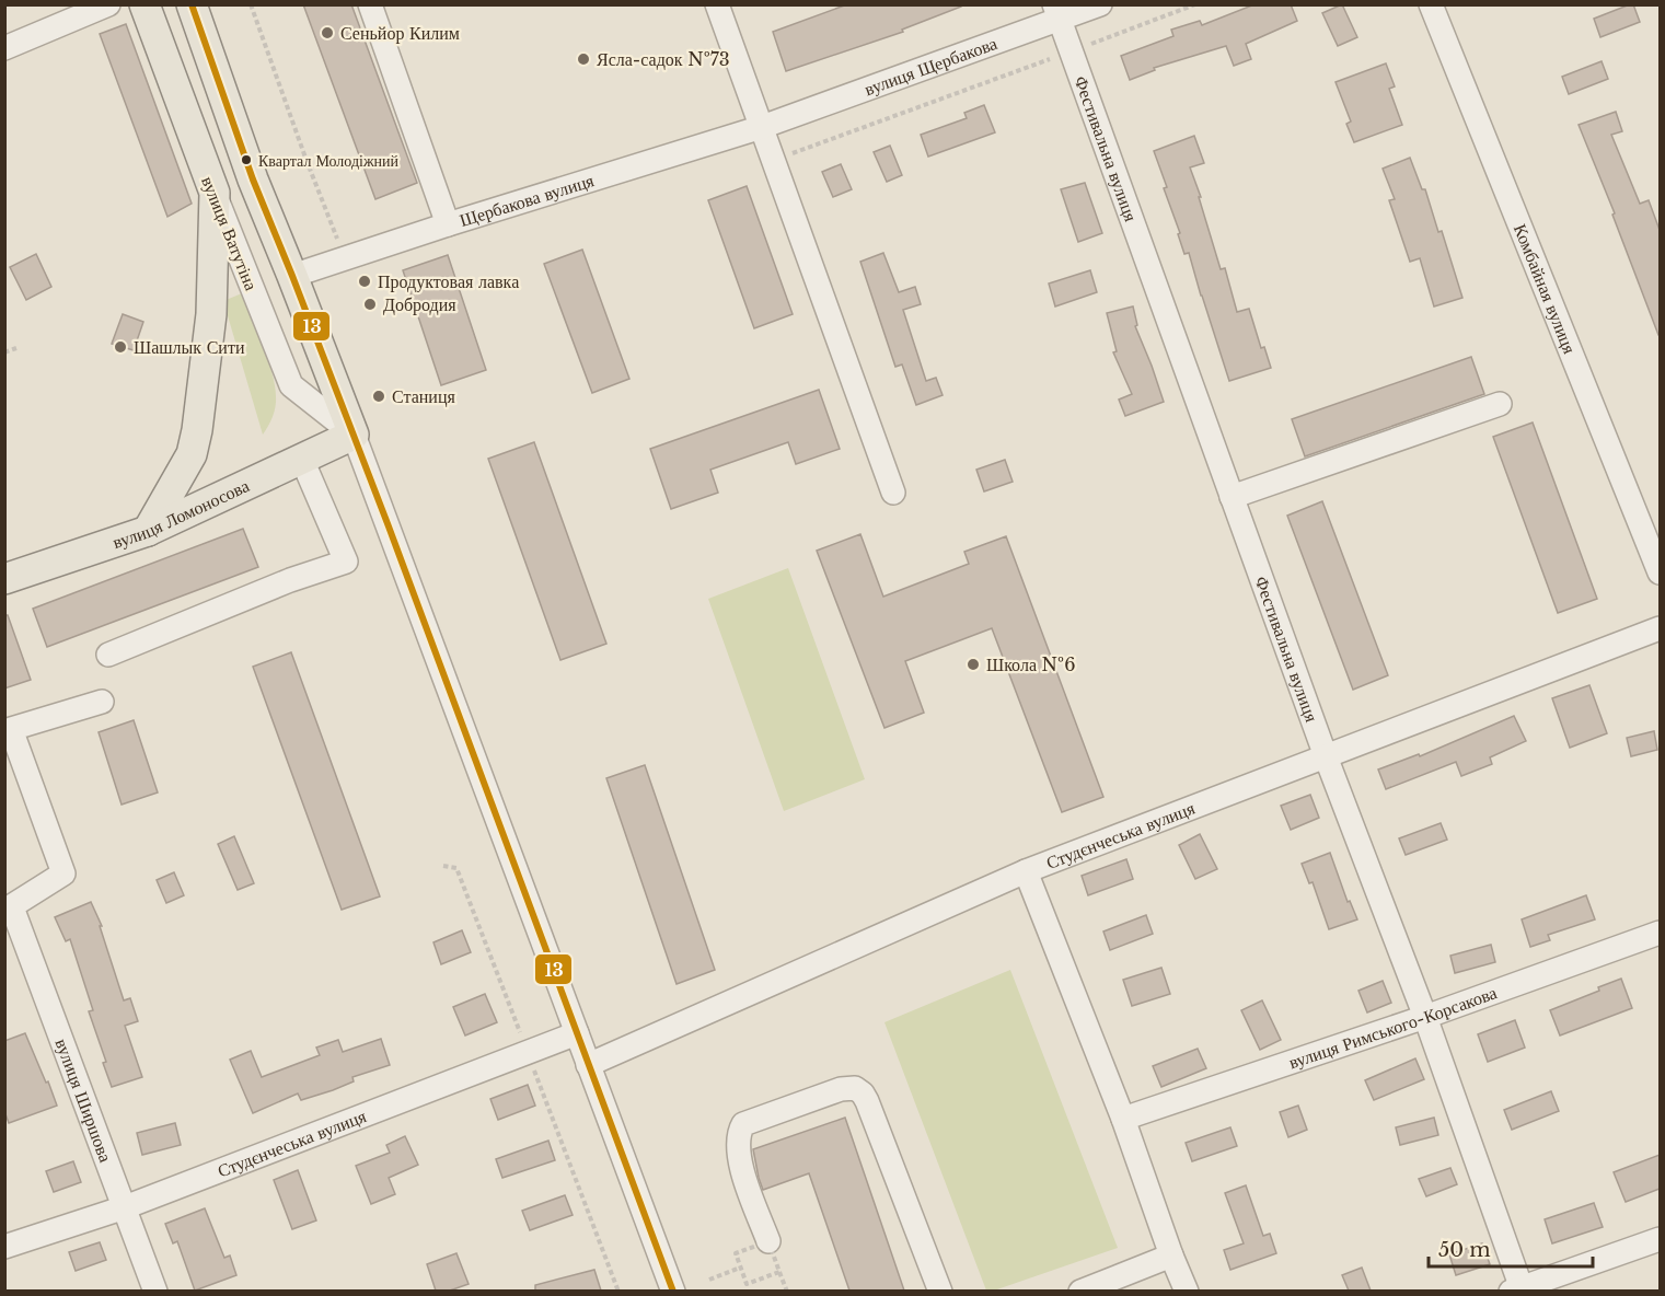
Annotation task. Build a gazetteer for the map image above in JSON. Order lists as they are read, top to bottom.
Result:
{
  "streets": {
    "main road": ["вулиця Ватутіна", "вулиця Ломоносова"],
    "street": [
      "вулиця Щербакова",
      "Фестивальна вулиця",
      "Щербакова вулиця",
      "Комбайная вулиця",
      "Студєнчеська вулиця",
      "вулиця Римського-Корсакова",
      "вулиця Ширшова"
    ]
  },
  "crossings": [
    ["вулиця Щербакова", "Фестивальна вулиця"],
    ["вулиця Щербакова", "Щербакова вулиця"],
    ["Фестивальна вулиця", "Студєнчеська вулиця"],
    ["Фестивальна вулиця", "вулиця Римського-Корсакова"],
    ["вулиця Ватутіна", "вулиця Ломоносова"],
    ["Студєнчеська вулиця", "вулиця Ширшова"]
  ],
  "places": [
    "Сеньйор Килим",
    "Ясла-садок №73",
    "Квартал Молодіжний",
    "Продуктовая лавка",
    "Добродия",
    "Шашлык Сити",
    "Станиця",
    "Школа №6"
  ],
  "lines": ["transit line 13"],
  "scale_bar": "50 m"
}
